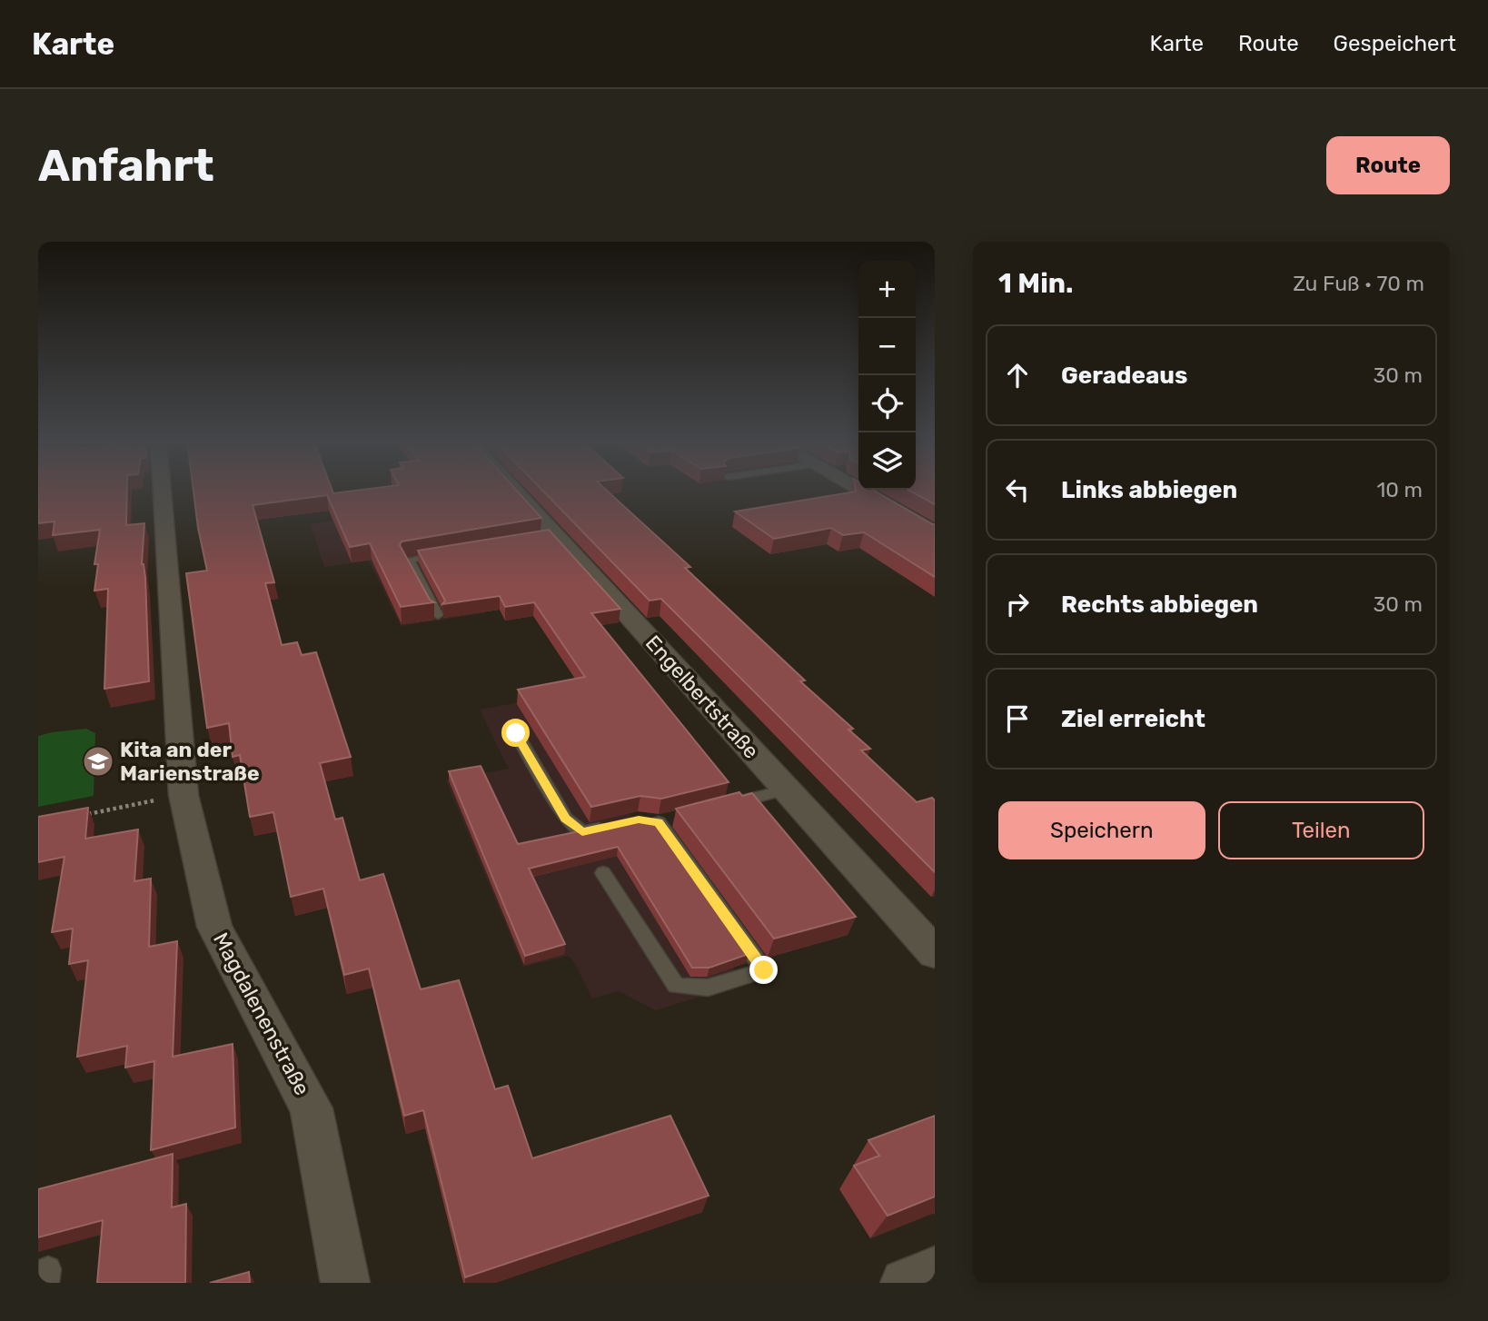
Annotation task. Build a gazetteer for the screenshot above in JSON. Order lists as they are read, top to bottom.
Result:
{
  "streets": {
    "street": ["Engelbertstraße", "Magdalenenstraße"]
  },
  "places": {
    "school or university": ["Kita an der Marienstraße"]
  },
  "page": {
    "header": "Karte",
    "nav": ["Karte", "Route", "Gespeichert"],
    "buttons": [
      "Route",
      ["Speichern", "Teilen"]
    ],
    "title": "Anfahrt",
    "heading": ["1 Min.", "Zu Fuß · 70 m"],
    "map_buttons": ["+", "−"],
    "list": [
      ["Geradeaus", "30 m"],
      ["Links abbiegen", "10 m"],
      ["Rechts abbiegen", "30 m"],
      "Ziel erreicht"
    ]
  }
}
